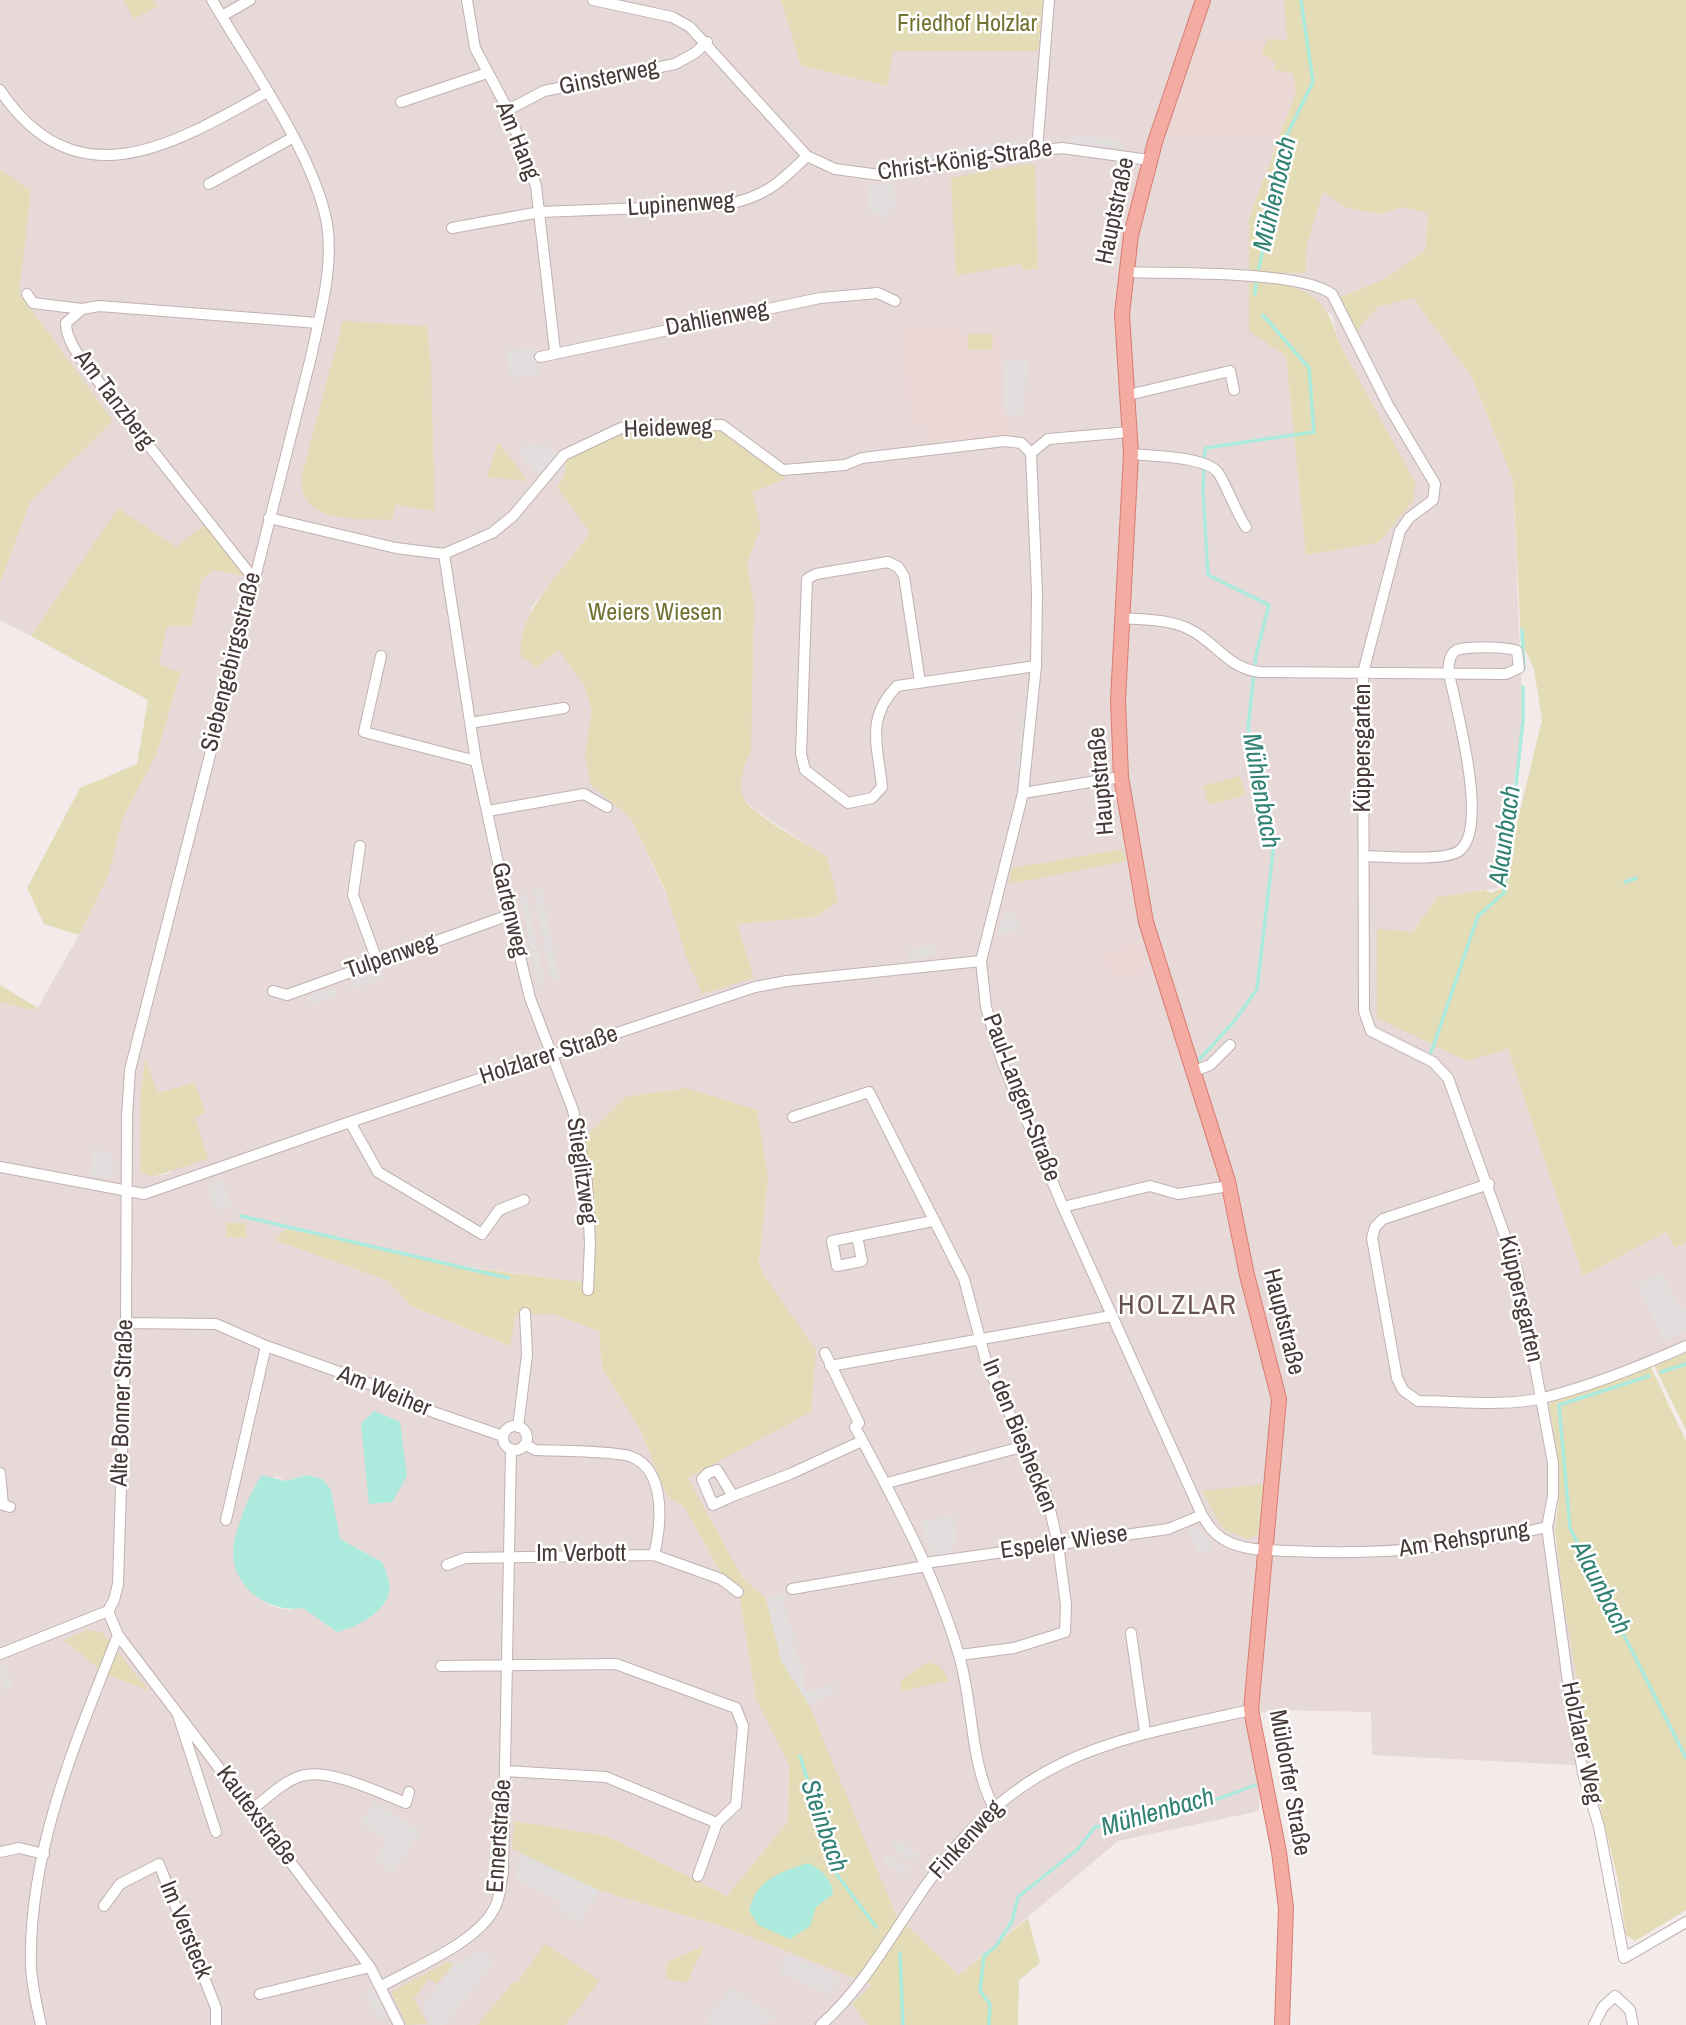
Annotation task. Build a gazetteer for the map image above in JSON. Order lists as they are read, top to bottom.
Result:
{
  "streets": {
    "main road": ["Hauptstraße", "Müldorfer Straße"],
    "street": [
      "Ginsterweg",
      "Am Hang",
      "Christ-König-Straße",
      "Lupinenweg",
      "Dahlienweg",
      "Am Tanzberg",
      "Heideweg",
      "Siebengebirgsstraße",
      "Küppersgarten",
      "Gartenweg",
      "Tulpenweg",
      "Holzlarer Straße",
      "Paul-Langen-Straße",
      "Stieglitzweg",
      "Am Weiher",
      "Alte Bonner Straße",
      "In den Bieshecken",
      "Am Rehsprung",
      "Espeler Wiese",
      "Im Verbott",
      "Holzlarer Weg",
      "Kautexstraße",
      "Ennertstraße",
      "Finkenweg",
      "Im Versteck"
    ]
  },
  "crossings": [
    ["Ginsterweg", "Am Hang"],
    ["Ginsterweg", "Christ-König-Straße"],
    ["Am Hang", "Lupinenweg"],
    ["Am Hang", "Dahlienweg"],
    ["Christ-König-Straße", "Lupinenweg"],
    ["Christ-König-Straße", "Hauptstraße"],
    ["Hauptstraße", "Küppersgarten"],
    ["Hauptstraße", "Paul-Langen-Straße"],
    ["Hauptstraße", "Am Rehsprung"],
    ["Hauptstraße", "Müldorfer Straße"],
    ["Am Tanzberg", "Siebengebirgsstraße"],
    ["Heideweg", "Gartenweg"],
    ["Heideweg", "Paul-Langen-Straße"],
    ["Siebengebirgsstraße", "Holzlarer Straße"],
    ["Siebengebirgsstraße", "Alte Bonner Straße"],
    ["Küppersgarten", "Am Rehsprung"],
    ["Gartenweg", "Tulpenweg"],
    ["Gartenweg", "Holzlarer Straße"],
    ["Gartenweg", "Stieglitzweg"],
    ["Holzlarer Straße", "Paul-Langen-Straße"],
    ["Holzlarer Straße", "Stieglitzweg"],
    ["Holzlarer Straße", "Alte Bonner Straße"],
    ["Paul-Langen-Straße", "Am Rehsprung"],
    ["Paul-Langen-Straße", "Espeler Wiese"],
    ["Paul-Langen-Straße", "Müldorfer Straße"],
    ["Am Weiher", "Alte Bonner Straße"],
    ["Am Weiher", "Im Verbott"],
    ["Am Weiher", "Ennertstraße"],
    ["Alte Bonner Straße", "Kautexstraße"],
    ["In den Bieshecken", "Espeler Wiese"],
    ["Am Rehsprung", "Holzlarer Weg"],
    ["Am Rehsprung", "Müldorfer Straße"],
    ["Im Verbott", "Ennertstraße"],
    ["Müldorfer Straße", "Finkenweg"],
    ["Kautexstraße", "Ennertstraße"]
  ],
  "districts": ["HOLZLAR"],
  "water": ["Mühlenbach", "Alaunbach", "Steinbach"],
  "parks": ["Friedhof Holzlar", "Weiers Wiesen"]
}
